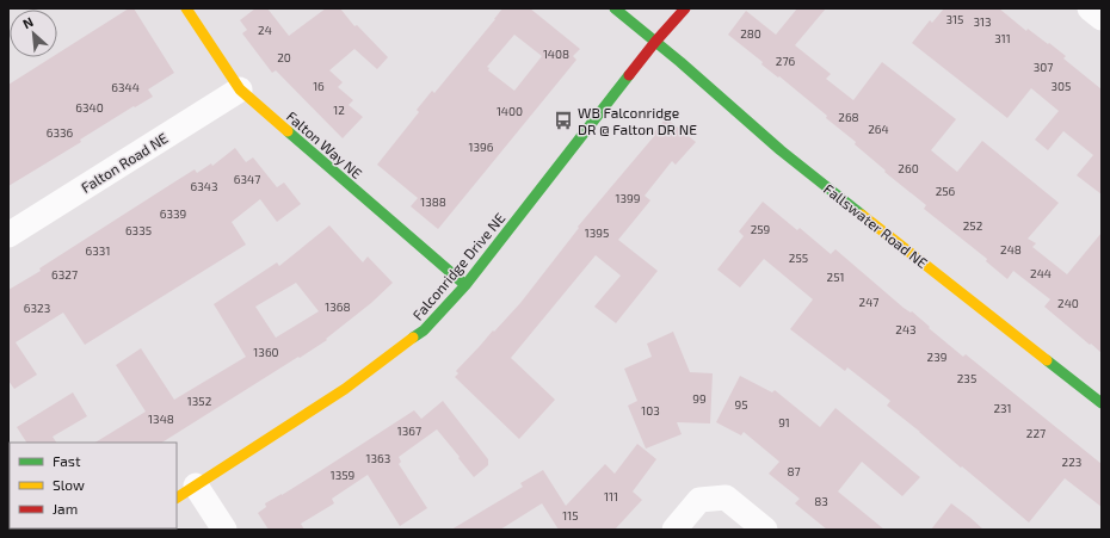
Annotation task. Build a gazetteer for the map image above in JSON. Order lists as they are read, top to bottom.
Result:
{
  "streets": {
    "street": [
      "Falton Way NE",
      "Falton Road NE",
      "Fallswater Road NE",
      "Falconridge Drive NE"
    ]
  },
  "crossings": [
    ["Falton Way NE", "Falton Road NE"],
    ["Falton Way NE", "Falconridge Drive NE"],
    ["Fallswater Road NE", "Falconridge Drive NE"]
  ],
  "places": {
    "bus stop": ["WB Falconridge DR @ Falton DR NE"]
  },
  "house_numbers": [
    "315",
    "313",
    "24",
    "280",
    "311",
    "1408",
    "20",
    "276",
    "307",
    "16",
    "305",
    "6344",
    "6340",
    "12",
    "1400",
    "268",
    "264",
    "6336",
    "1396",
    "260",
    "6347",
    "6343",
    "256",
    "1399",
    "1388",
    "6339",
    "252",
    "259",
    "6335",
    "1395",
    "248",
    "6331",
    "255",
    "244",
    "6327",
    "251",
    "247",
    "240",
    "1368",
    "6323",
    "243",
    "1360",
    "239",
    "235",
    "99",
    "1352",
    "95",
    "231",
    "103",
    "1348",
    "91",
    "1367",
    "227",
    "1363",
    "223",
    "87",
    "1359",
    "111",
    "83",
    "115"
  ],
  "legend": ["Fast", "Slow", "Jam"],
  "north": "top left"
}
